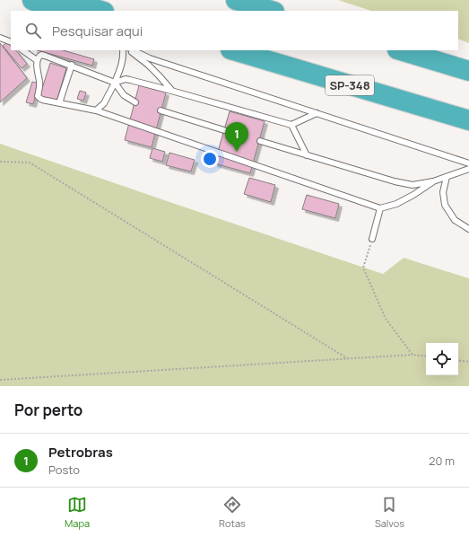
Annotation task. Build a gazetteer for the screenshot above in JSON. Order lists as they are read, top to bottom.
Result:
{
  "streets": {
    "highway": ["SP-348"]
  },
  "page": {
    "search": "Pesquisar aqui",
    "pins": "1",
    "heading": "Por perto",
    "list": [
      {
        "mark": "1",
        "name": "Petrobras",
        "note": "Posto",
        "value": "20 m"
      }
    ],
    "nav": ["Mapa", "Rotas", "Salvos"]
  }
}
